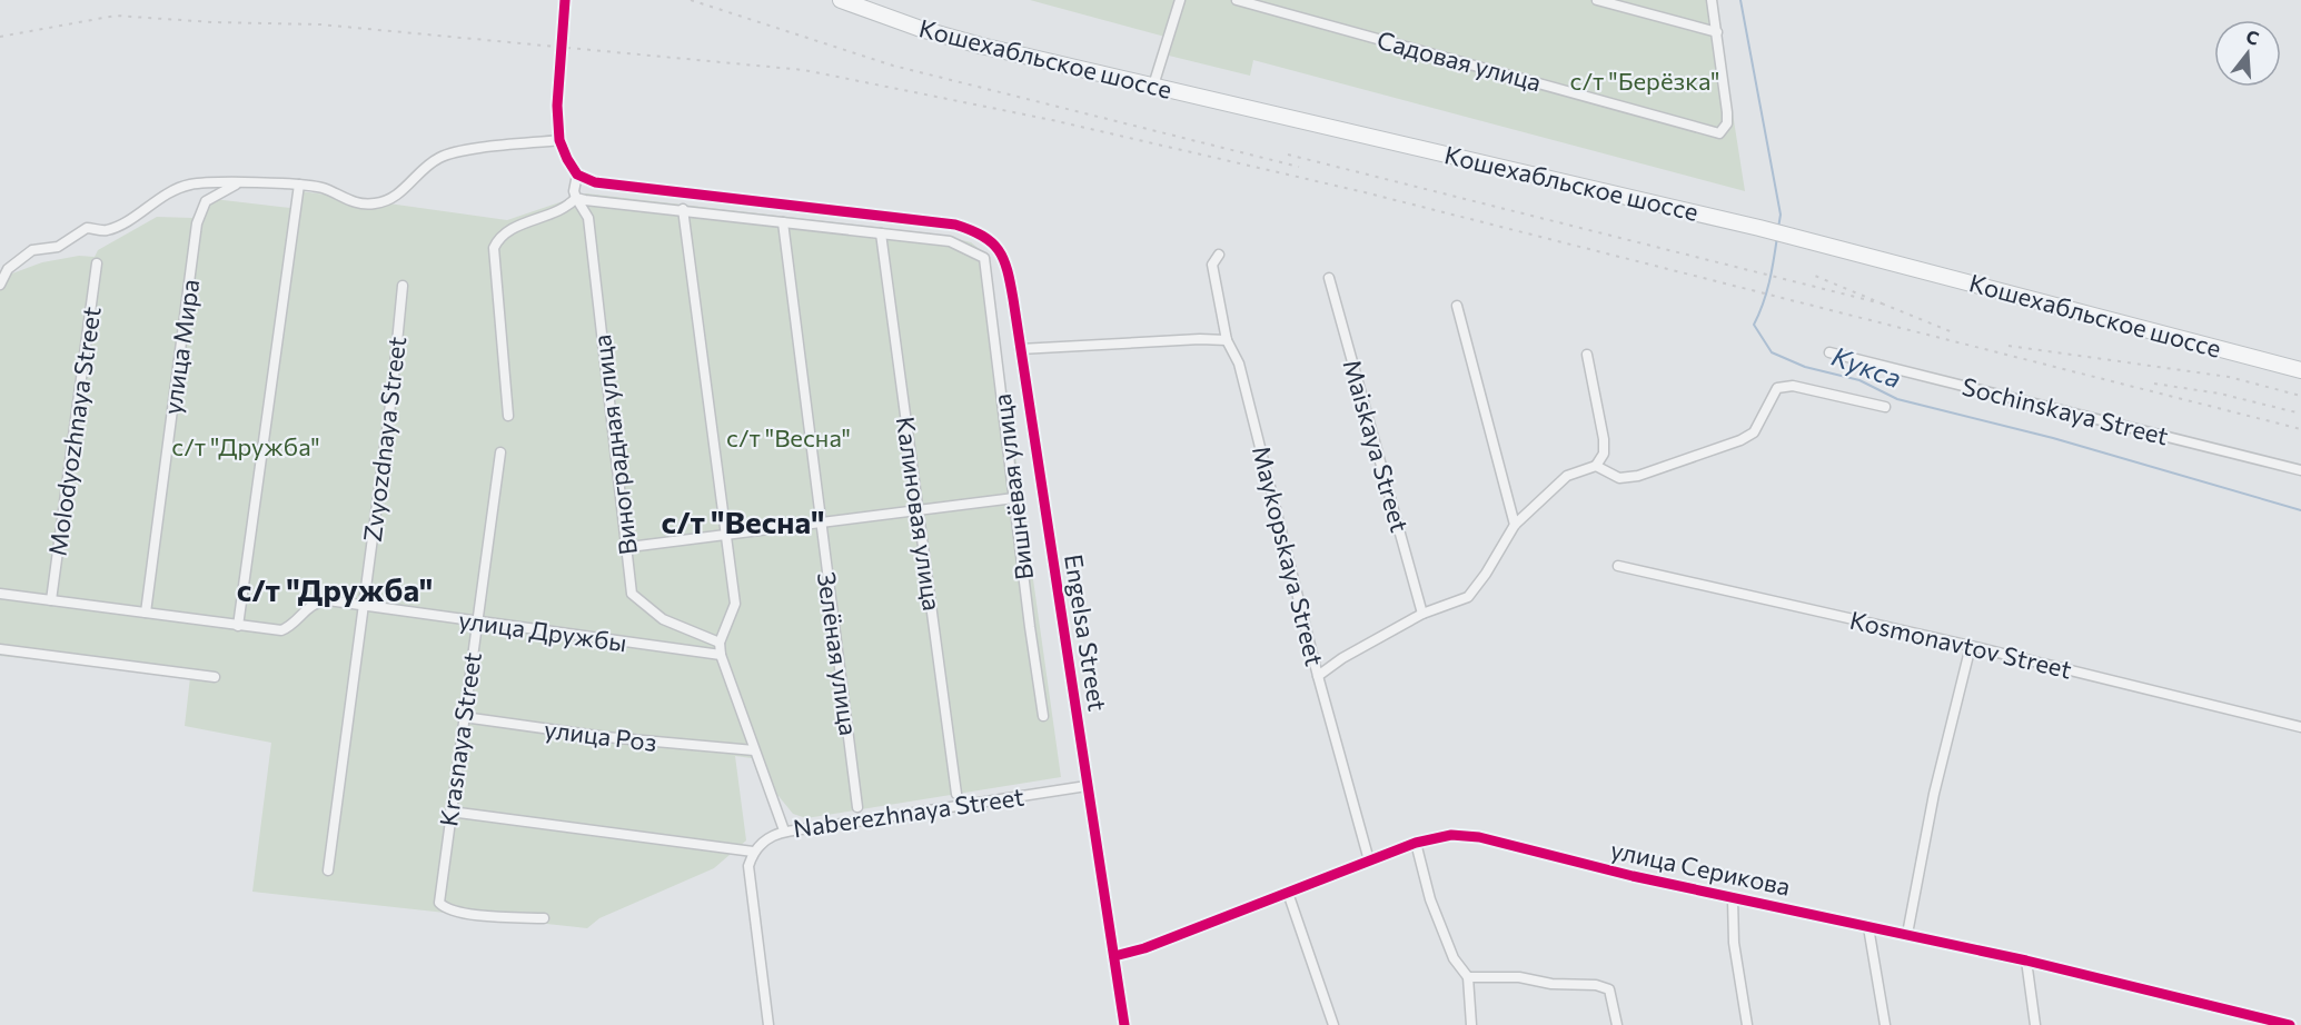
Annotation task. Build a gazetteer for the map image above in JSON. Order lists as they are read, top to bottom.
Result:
{
  "streets": {
    "main road": ["Кошехабльское шоссе"],
    "street": [
      "Садовая улица",
      "улица Мира",
      "Sochinskaya Street",
      "Molodyozhnaya Street",
      "Zvyozdnaya Street",
      "Виноградная улица",
      "Maiskaya Street",
      "Вишнёвая улица",
      "Калиновая улица",
      "Maykopskaya Street",
      "улица Дружбы",
      "Engelsa Street",
      "Kosmonavtov Street",
      "Зелёная улица",
      "улица Роз",
      "Krasnaya Street",
      "Naberezhnaya Street",
      "улица Серикова"
    ]
  },
  "crossings": [
    ["улица Мира", "улица Дружбы"],
    ["Molodyozhnaya Street", "улица Дружбы"],
    ["Zvyozdnaya Street", "улица Дружбы"],
    ["Вишнёвая улица", "Калиновая улица"],
    ["Maykopskaya Street", "улица Серикова"],
    ["улица Дружбы", "Krasnaya Street"],
    ["Engelsa Street", "Naberezhnaya Street"],
    ["Engelsa Street", "улица Серикова"],
    ["улица Роз", "Krasnaya Street"]
  ],
  "districts": ["с/т \"Весна\"", "с/т \"Дружба\""],
  "water": ["Кукса"],
  "parks": ["с/т \"Берёзка\"", "с/т \"Весна\"", "с/т \"Дружба\""],
  "north": "top"
}
